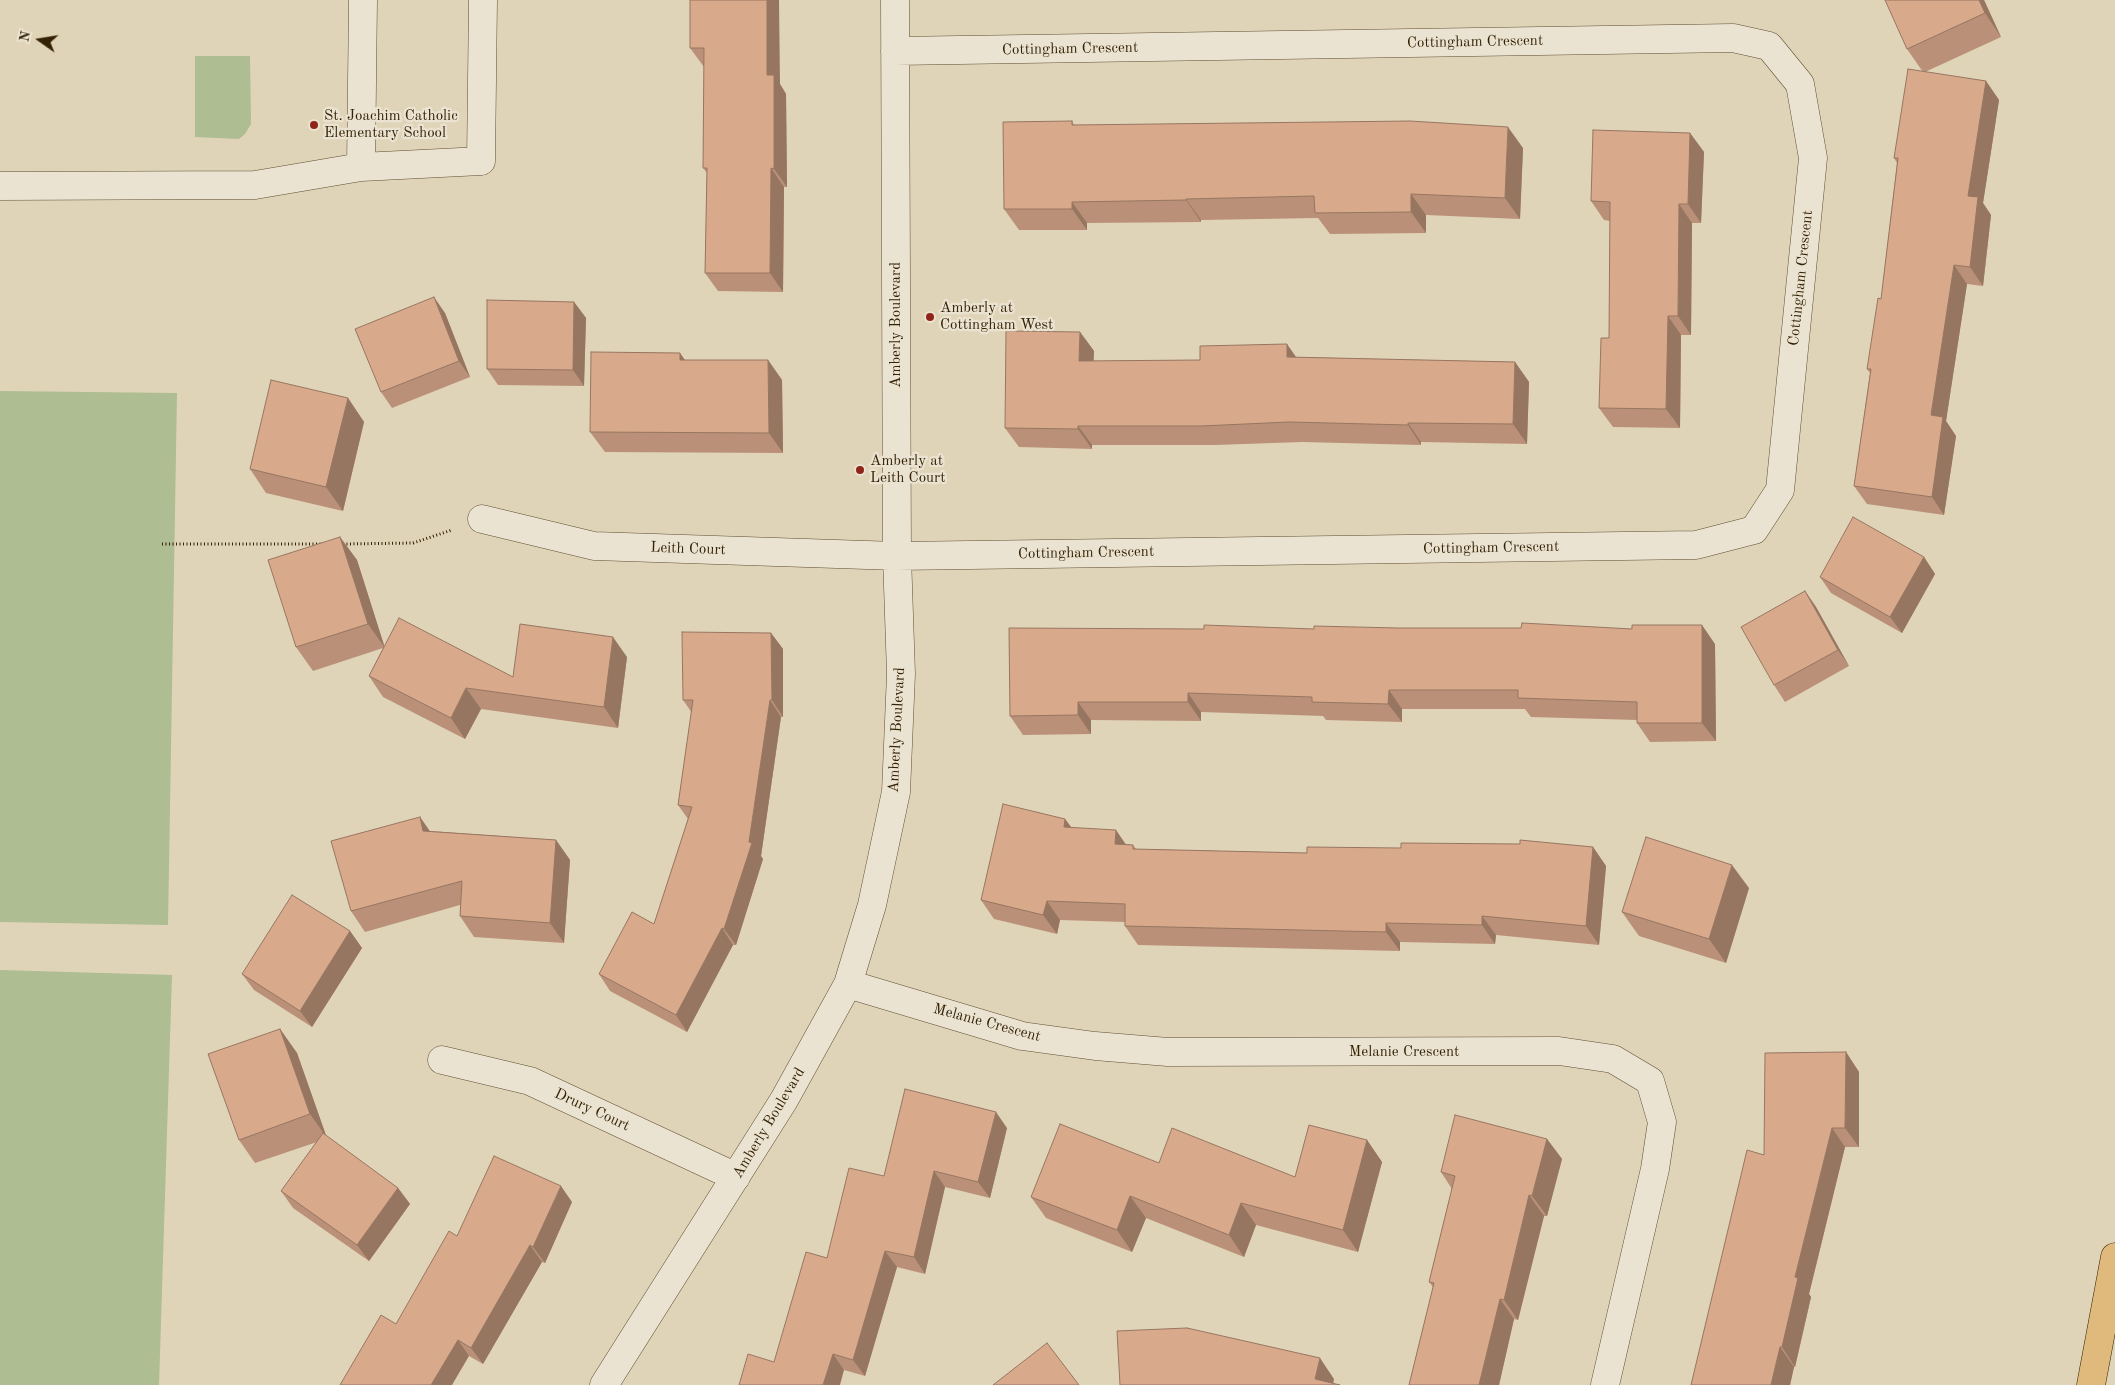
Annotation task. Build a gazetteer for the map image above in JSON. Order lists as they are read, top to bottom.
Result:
{
  "streets": {
    "street": [
      "Cottingham Crescent",
      "Amberly Boulevard",
      "Leith Court",
      "Melanie Crescent",
      "Drury Court"
    ]
  },
  "crossings": [
    ["Cottingham Crescent", "Amberly Boulevard"],
    ["Cottingham Crescent", "Leith Court"],
    ["Amberly Boulevard", "Leith Court"],
    ["Amberly Boulevard", "Melanie Crescent"],
    ["Amberly Boulevard", "Drury Court"]
  ],
  "places": ["St. Joachim Catholic Elementary School", "Amberly at Cottingham West", "Amberly at Leith Court"],
  "north": "left"
}
